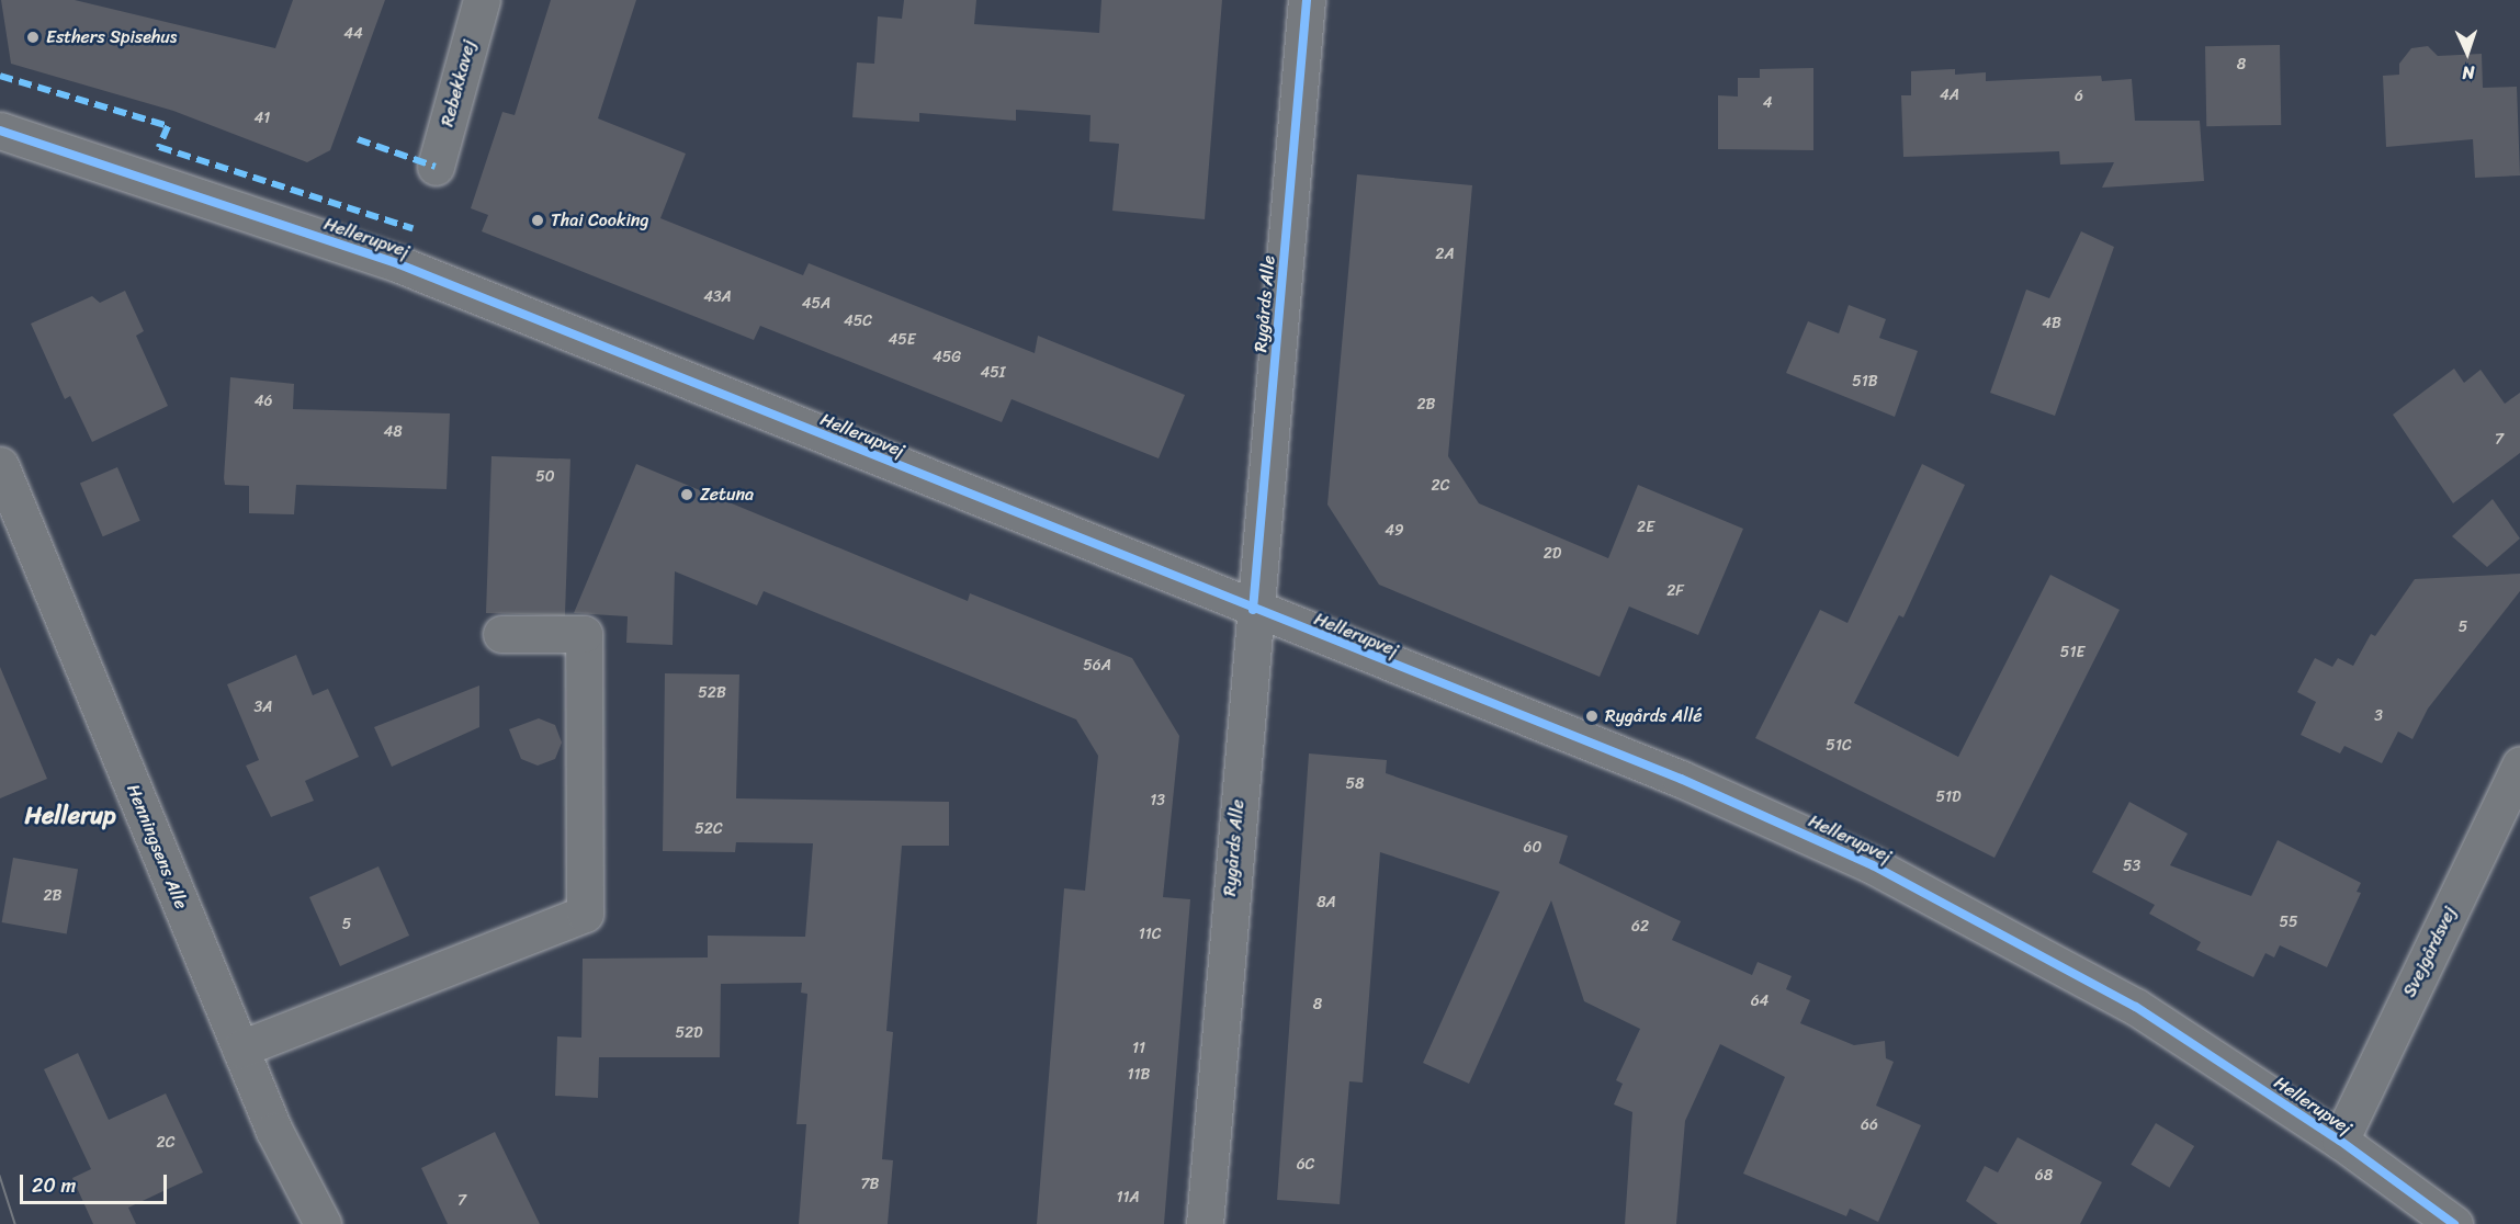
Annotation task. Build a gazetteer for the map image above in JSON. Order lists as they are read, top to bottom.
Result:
{
  "streets": {
    "street": [
      "Rebekkavej",
      "Hellerupvej",
      "Rygårds Alle",
      "Henningsens Alle",
      "Svejgårdsvej"
    ]
  },
  "crossings": [
    ["Hellerupvej", "Rygårds Alle"],
    ["Hellerupvej", "Svejgårdsvej"]
  ],
  "districts": ["Hellerup"],
  "places": [
    "Esthers Spisehus",
    "Thai Cooking",
    "Zetuna",
    "Rygårds Allé"
  ],
  "house_numbers": [
    "44",
    "8",
    "4A",
    "6",
    "4",
    "41",
    "2A",
    "43A",
    "45A",
    "45C",
    "4B",
    "45E",
    "45G",
    "45I",
    "51B",
    "46",
    "2B",
    "48",
    "7",
    "50",
    "2C",
    "2E",
    "49",
    "2D",
    "2F",
    "5",
    "51E",
    "56A",
    "52B",
    "3A",
    "3",
    "51C",
    "58",
    "51D",
    "13",
    "52C",
    "60",
    "53",
    "2B",
    "8A",
    "55",
    "5",
    "62",
    "11C",
    "64",
    "8",
    "52D",
    "11",
    "11B",
    "66",
    "2C",
    "6C",
    "68",
    "7B",
    "11A",
    "7"
  ],
  "scale_bar": "20 m",
  "north": "bottom"
}
